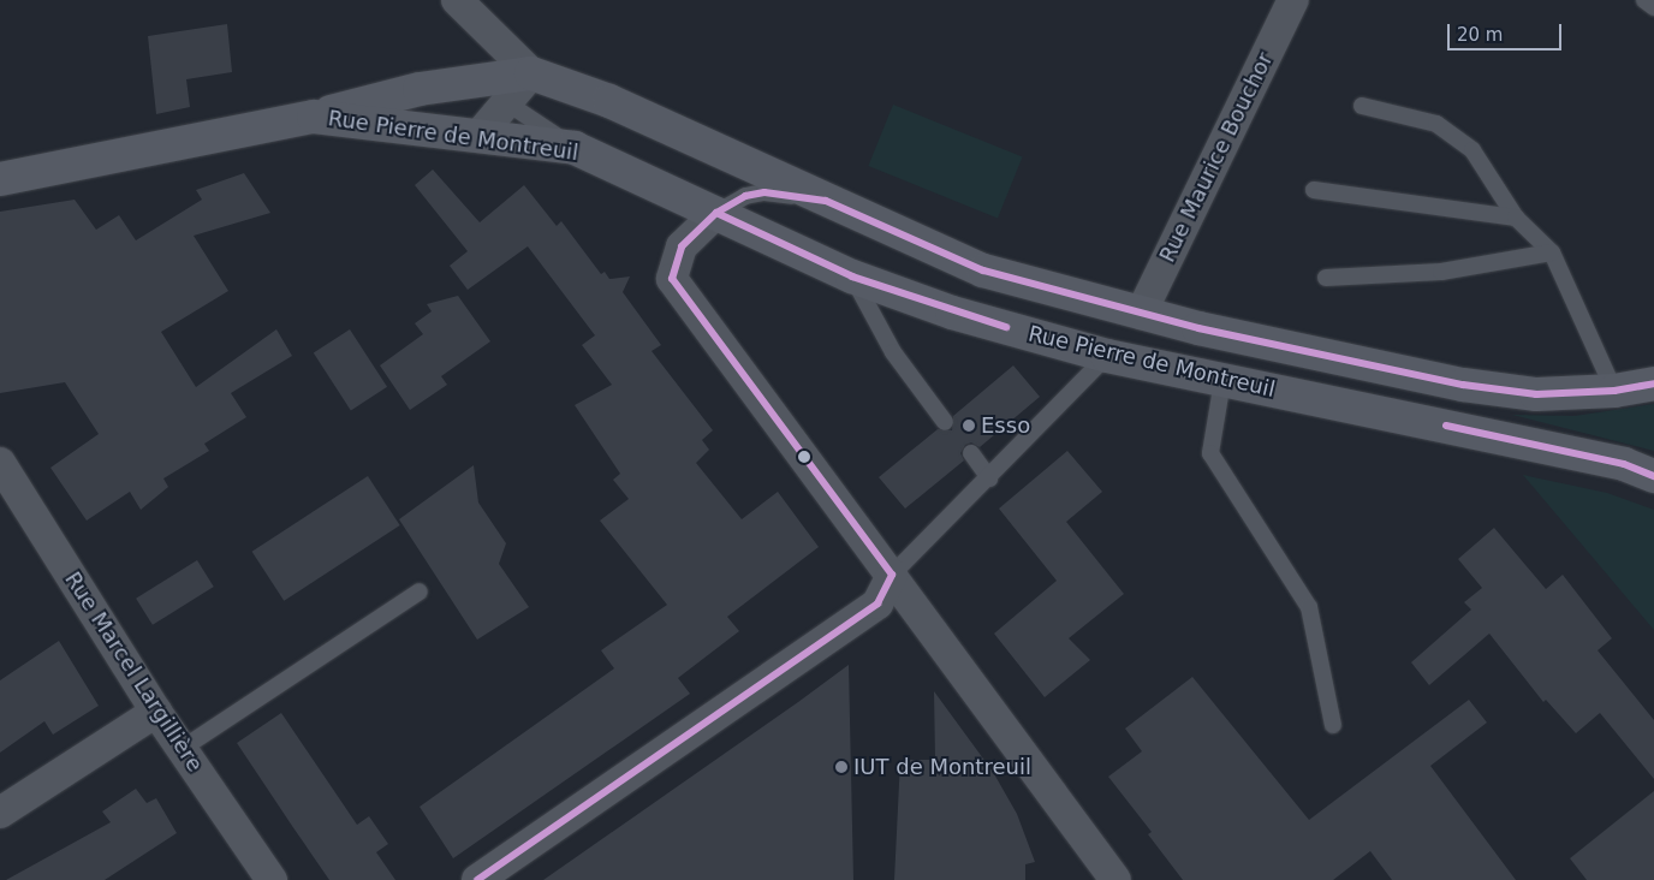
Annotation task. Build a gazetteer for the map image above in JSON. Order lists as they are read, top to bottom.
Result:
{
  "streets": {
    "main road": ["Rue Pierre de Montreuil"],
    "street": ["Rue Maurice Bouchor", "Rue Marcel Largillière"]
  },
  "crossings": [
    ["Rue Pierre de Montreuil", "Rue Maurice Bouchor"]
  ],
  "places": ["Esso", "IUT de Montreuil"],
  "scale_bar": "20 m"
}
